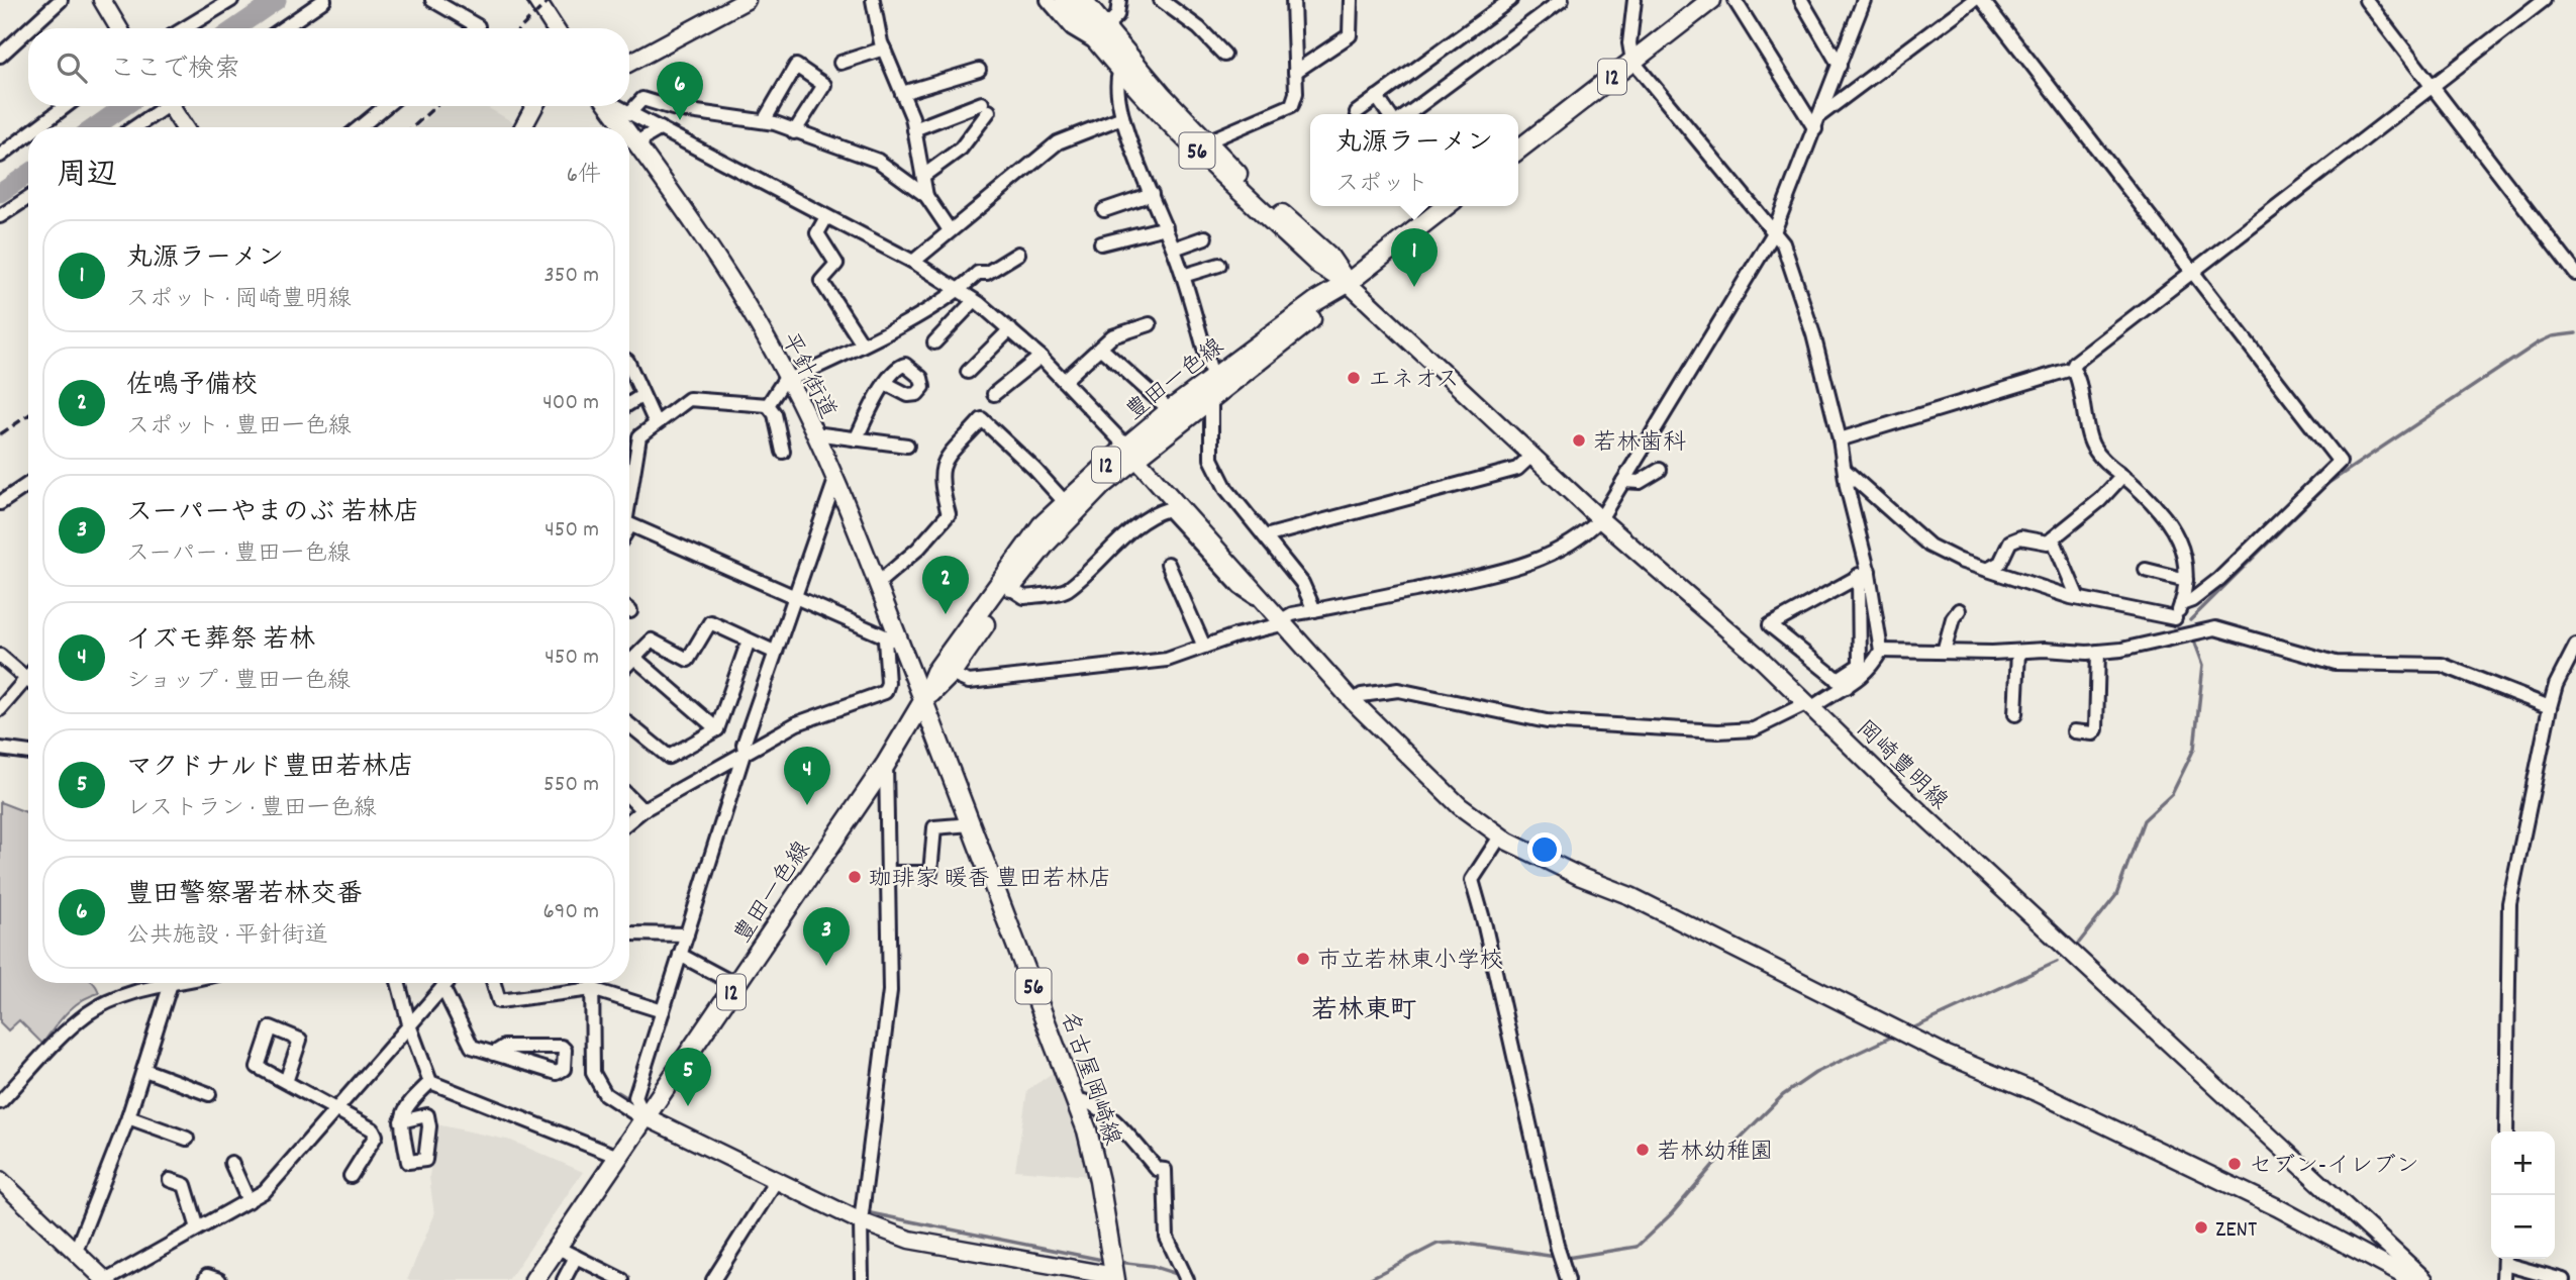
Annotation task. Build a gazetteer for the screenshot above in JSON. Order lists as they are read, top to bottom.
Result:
{
  "streets": {
    "main road": [
      "12",
      "56",
      "豊田一色線",
      "名古屋岡崎線"
    ],
    "street": ["平針街道", "岡崎豊明線"]
  },
  "crossings": [
    ["56", "豊田一色線"],
    ["56", "岡崎豊明線"],
    ["平針街道", "豊田一色線"],
    ["平針街道", "名古屋岡崎線"],
    ["豊田一色線", "岡崎豊明線"],
    ["豊田一色線", "名古屋岡崎線"]
  ],
  "districts": ["若林東町"],
  "places": [
    "エネオス",
    "若林歯科",
    "珈琲家 暖香 豊田若林店",
    "市立若林東小学校",
    "若林幼稚園",
    "セブン-イレブン",
    "ZENT"
  ],
  "page": {
    "search": "ここで検索",
    "pins": [
      "6",
      "1",
      "2",
      "4",
      "3",
      "5"
    ],
    "popup": ["丸源ラーメン", "スポット"],
    "heading": ["周辺", "6件"],
    "list": [
      {
        "mark": "1",
        "name": "丸源ラーメン",
        "note": "スポット · 岡崎豊明線",
        "value": "350 m"
      },
      {
        "mark": "2",
        "name": "佐鳴予備校",
        "note": "スポット · 豊田一色線",
        "value": "400 m"
      },
      {
        "mark": "3",
        "name": "スーパーやまのぶ 若林店",
        "note": "スーパー · 豊田一色線",
        "value": "450 m"
      },
      {
        "mark": "4",
        "name": "イズモ葬祭 若林",
        "note": "ショップ · 豊田一色線",
        "value": "450 m"
      },
      {
        "mark": "5",
        "name": "マクドナルド豊田若林店",
        "note": "レストラン · 豊田一色線",
        "value": "550 m"
      },
      {
        "mark": "6",
        "name": "豊田警察署若林交番",
        "note": "公共施設 · 平針街道",
        "value": "690 m"
      }
    ],
    "map_buttons": ["+", "−"]
  }
}
